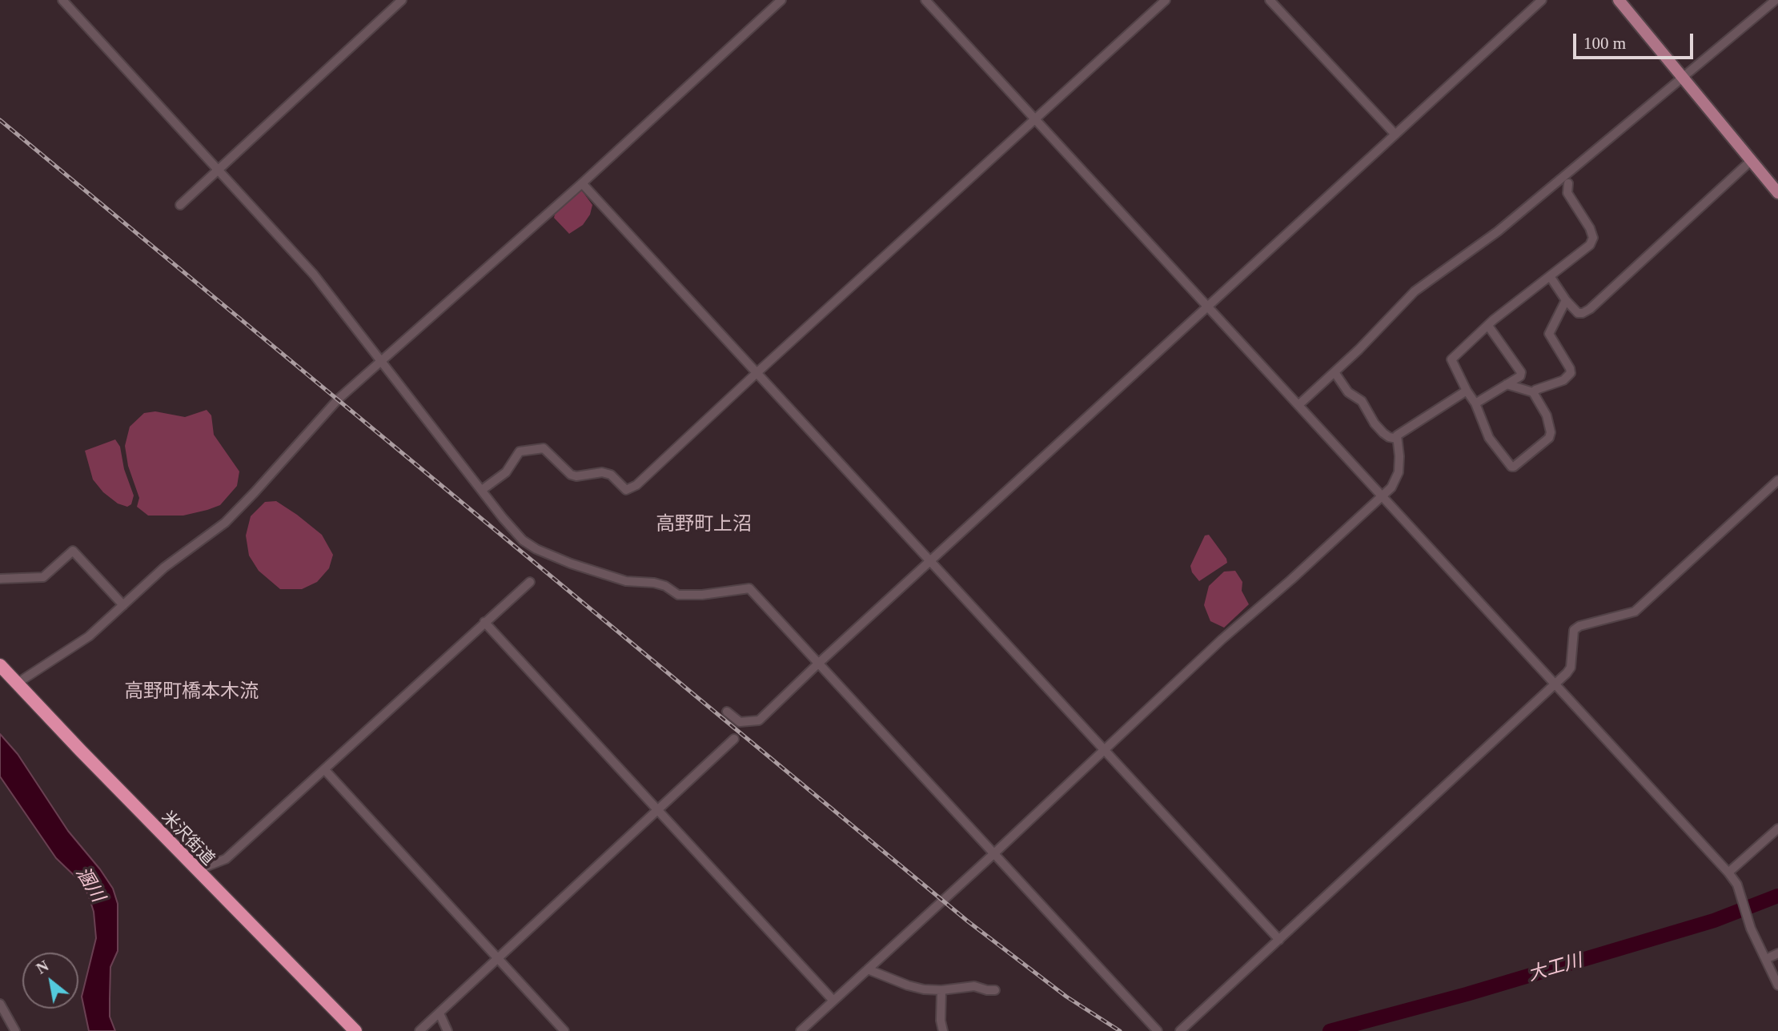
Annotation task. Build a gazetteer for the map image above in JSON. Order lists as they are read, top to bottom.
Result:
{
  "streets": {
    "highway": ["米沢街道"]
  },
  "districts": ["高野町上沼", "高野町橋本木流"],
  "water": ["溷川", "大工川"],
  "scale_bar": "100 m",
  "north": "top left"
}
